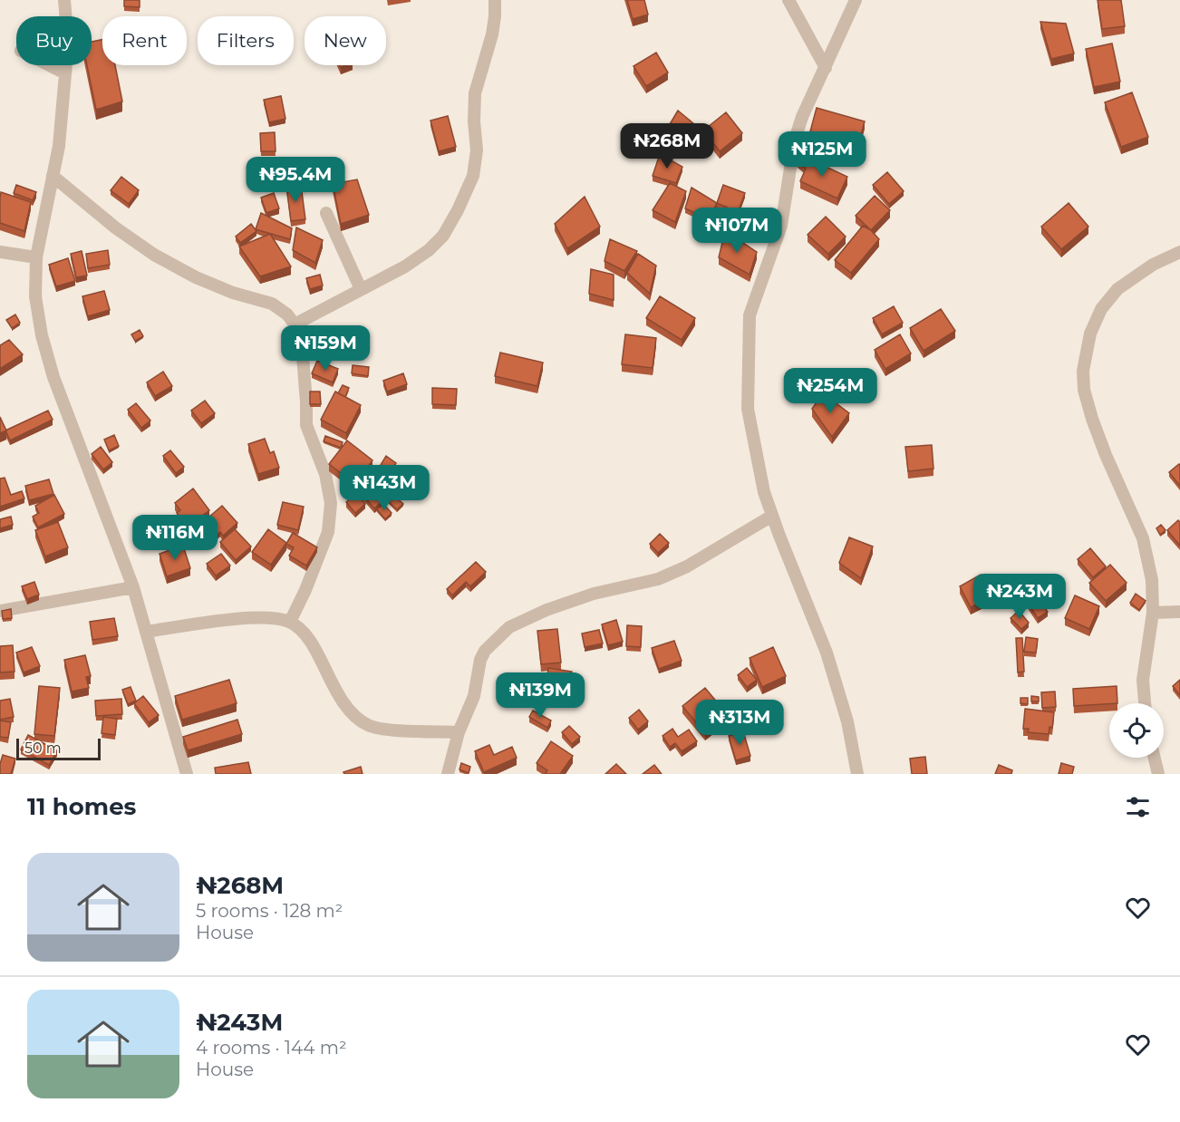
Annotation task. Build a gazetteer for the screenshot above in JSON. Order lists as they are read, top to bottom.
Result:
{
  "scale_bar": "50 m",
  "page": {
    "chip": [
      "Buy",
      "Rent",
      "Filters",
      "New"
    ],
    "price": [
      "₦268M",
      "₦125M",
      "₦95.4M",
      "₦107M",
      "₦159M",
      "₦254M",
      "₦143M",
      "₦116M",
      "₦243M",
      "₦139M",
      "₦313M"
    ],
    "scale": "50 m",
    "heading": "11 homes",
    "list": [
      {
        "name": "₦268M",
        "note": "5 rooms · 128 m² · House"
      },
      {
        "name": "₦243M",
        "note": "4 rooms · 144 m² · House"
      }
    ]
  }
}
